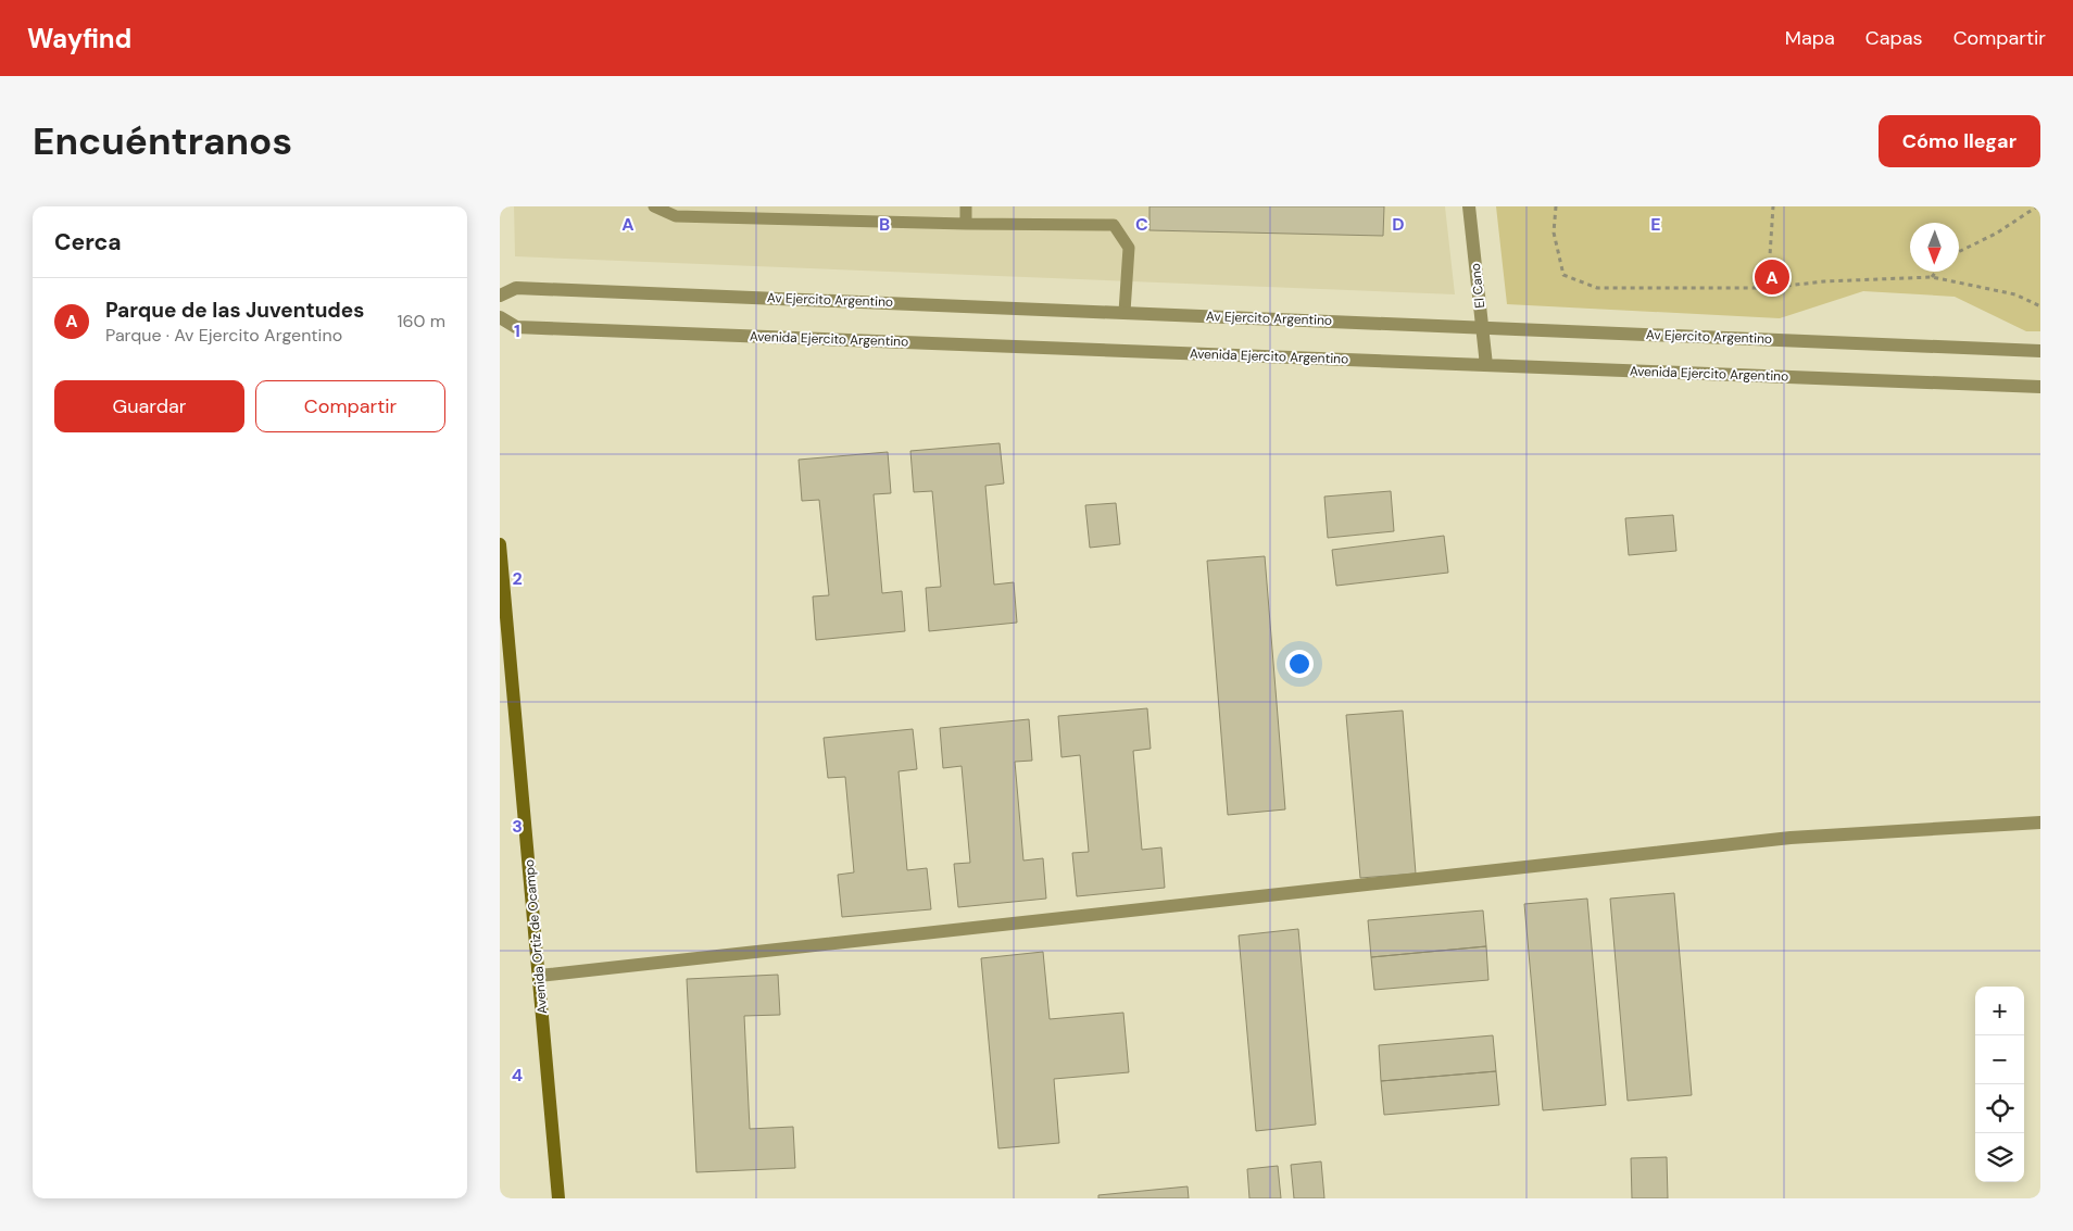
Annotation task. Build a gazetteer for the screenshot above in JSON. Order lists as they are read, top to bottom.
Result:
{
  "streets": {
    "main road": ["Avenida Ortiz de Ocampo"],
    "street": ["El Cano", "Av Ejercito Argentino", "Avenida Ejercito Argentino"]
  },
  "crossings": [
    ["El Cano", "Av Ejercito Argentino"],
    ["El Cano", "Avenida Ejercito Argentino"]
  ],
  "north": "bottom",
  "page": {
    "header": "Wayfind",
    "nav": ["Mapa", "Capas", "Compartir"],
    "buttons": [
      "Cómo llegar",
      ["Guardar", "Compartir"]
    ],
    "title": "Encuéntranos",
    "heading": "Cerca",
    "pins": "A",
    "list": [
      {
        "mark": "A",
        "name": "Parque de las Juventudes",
        "note": "Parque · Av Ejercito Argentino",
        "value": "160 m"
      }
    ],
    "map_buttons": ["+", "−"]
  },
  "grid": {
    "columns": [
      "A",
      "B",
      "C",
      "D",
      "E"
    ],
    "rows": [
      "1",
      "2",
      "3",
      "4"
    ]
  }
}
